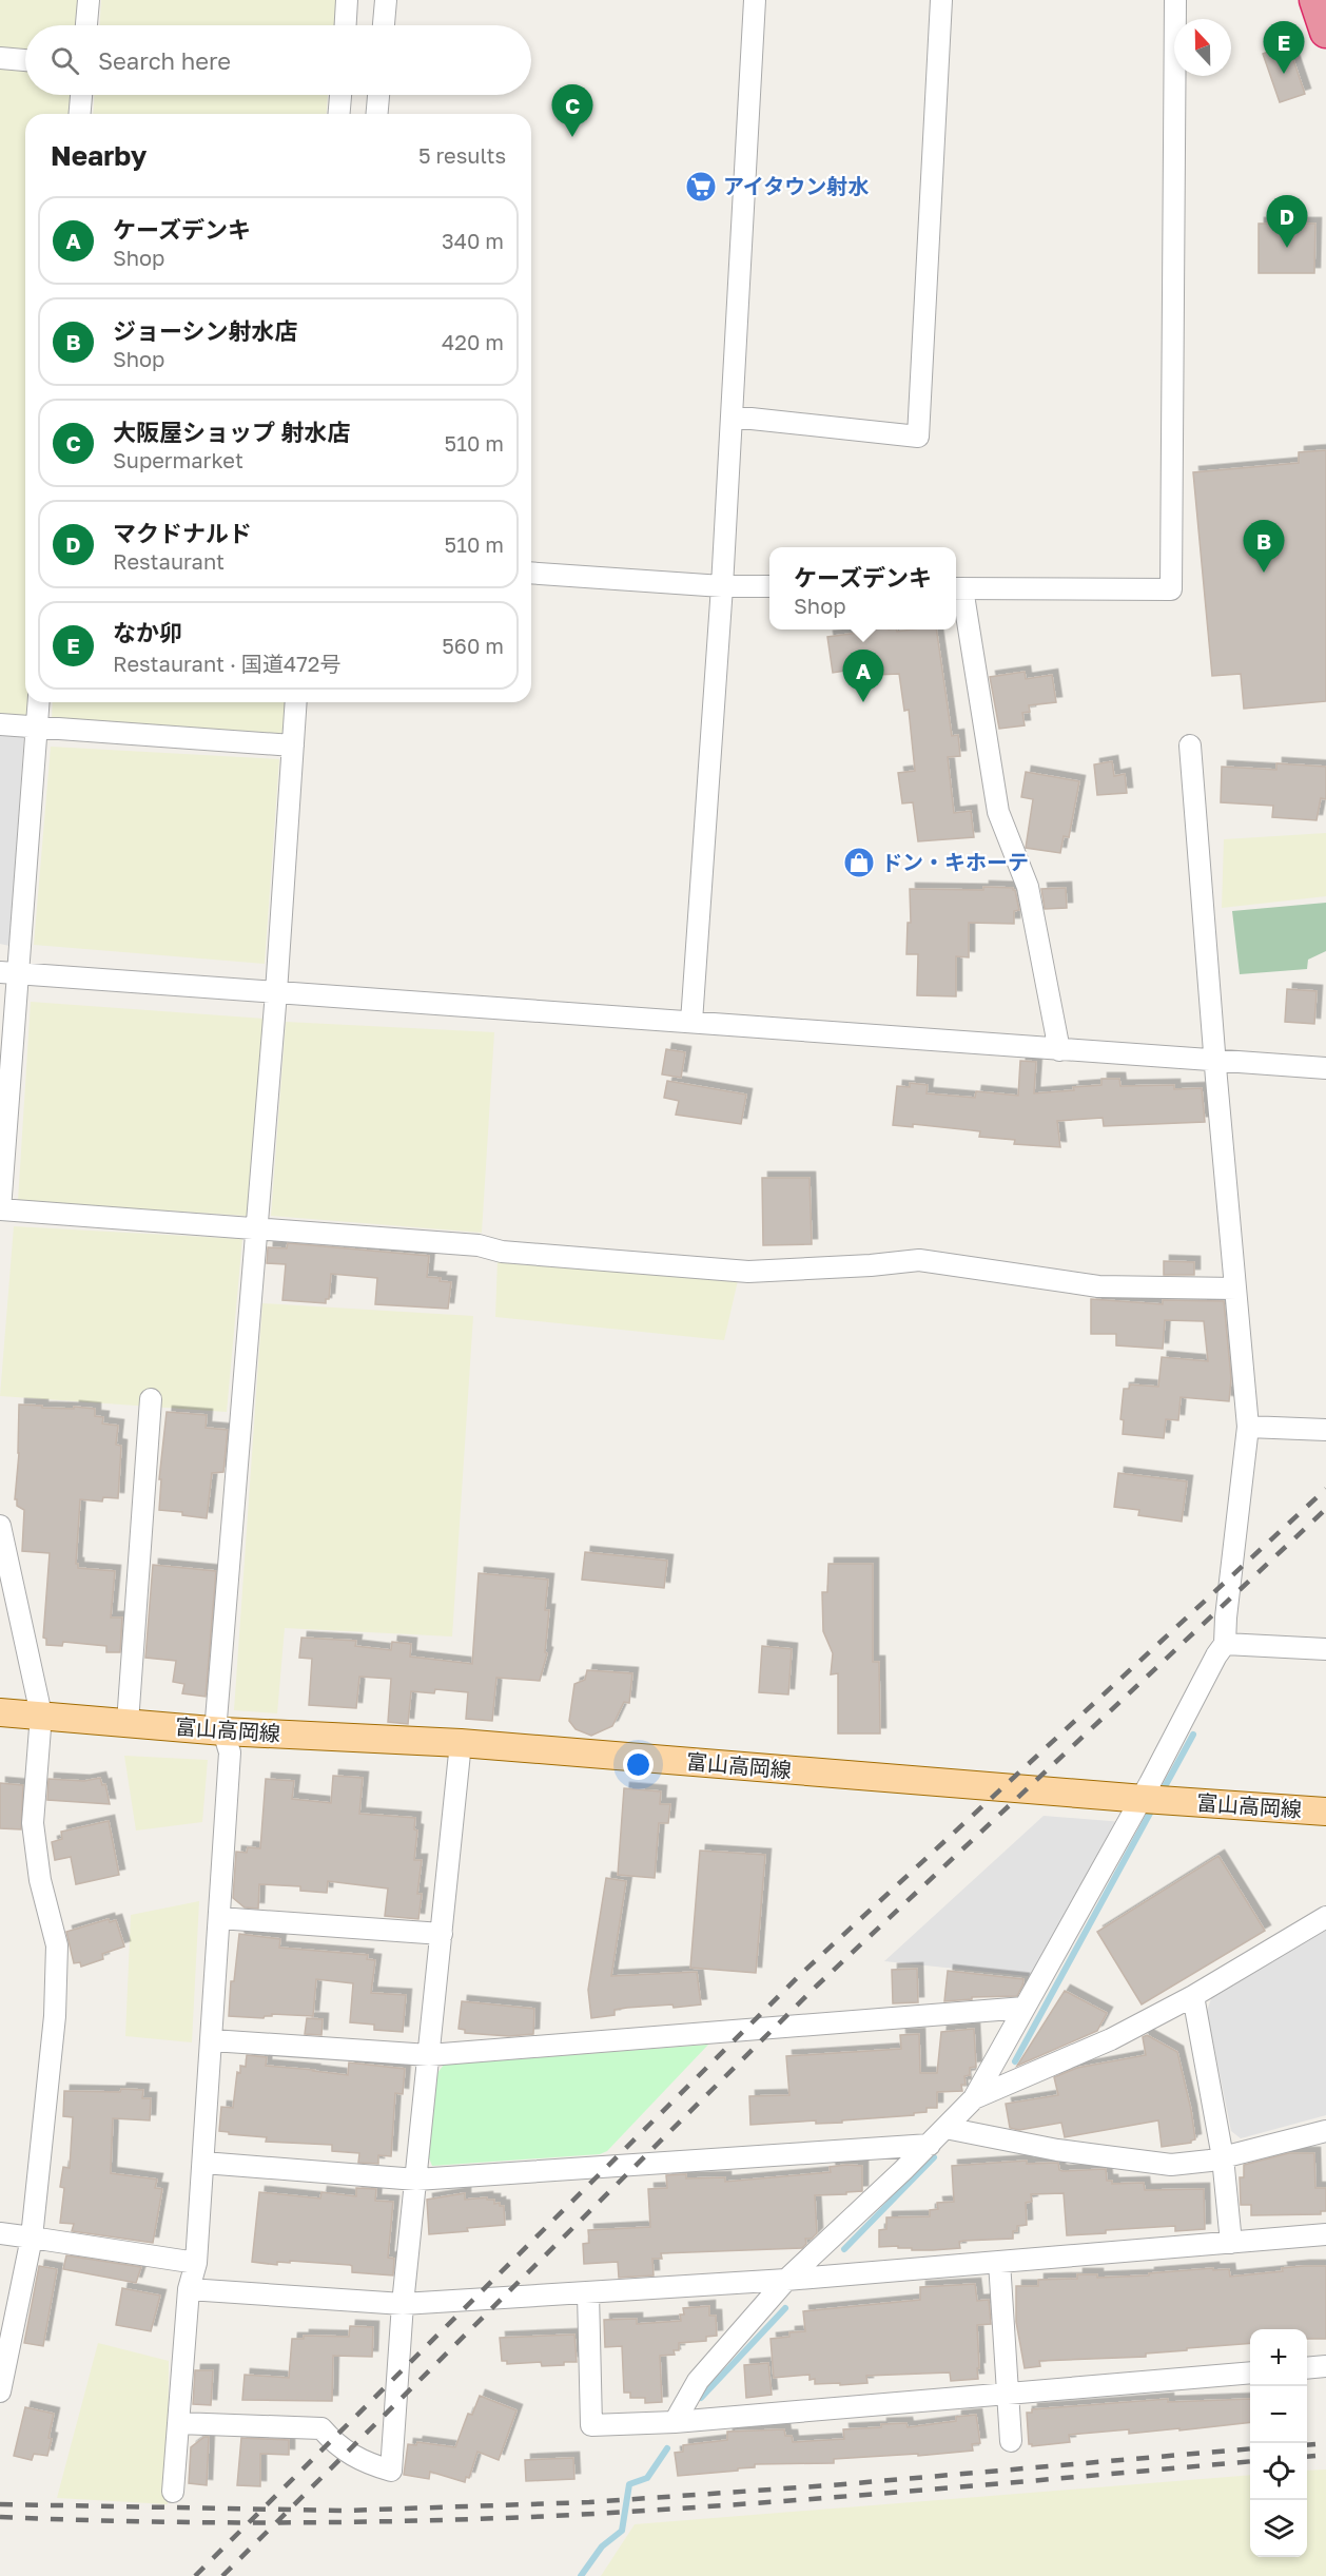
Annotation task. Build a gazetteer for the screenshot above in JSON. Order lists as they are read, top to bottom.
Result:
{
  "streets": {
    "main road": ["富山高岡線"]
  },
  "places": {
    "supermarket": ["アイタウン射水"],
    "shop": ["ドン・キホーテ"]
  },
  "north": "top",
  "page": {
    "pins": [
      "E",
      "C",
      "D",
      "B",
      "A"
    ],
    "search": "Search here",
    "heading": ["Nearby", "5 results"],
    "list": [
      {
        "mark": "A",
        "name": "ケーズデンキ",
        "note": "Shop",
        "value": "340 m"
      },
      {
        "mark": "B",
        "name": "ジョーシン射水店",
        "note": "Shop",
        "value": "420 m"
      },
      {
        "mark": "C",
        "name": "大阪屋ショップ 射水店",
        "note": "Supermarket",
        "value": "510 m"
      },
      {
        "mark": "D",
        "name": "マクドナルド",
        "note": "Restaurant",
        "value": "510 m"
      },
      {
        "mark": "E",
        "name": "なか卯",
        "note": "Restaurant · 国道472号",
        "value": "560 m"
      }
    ],
    "popup": ["ケーズデンキ", "Shop"],
    "map_buttons": ["+", "−"]
  }
}
